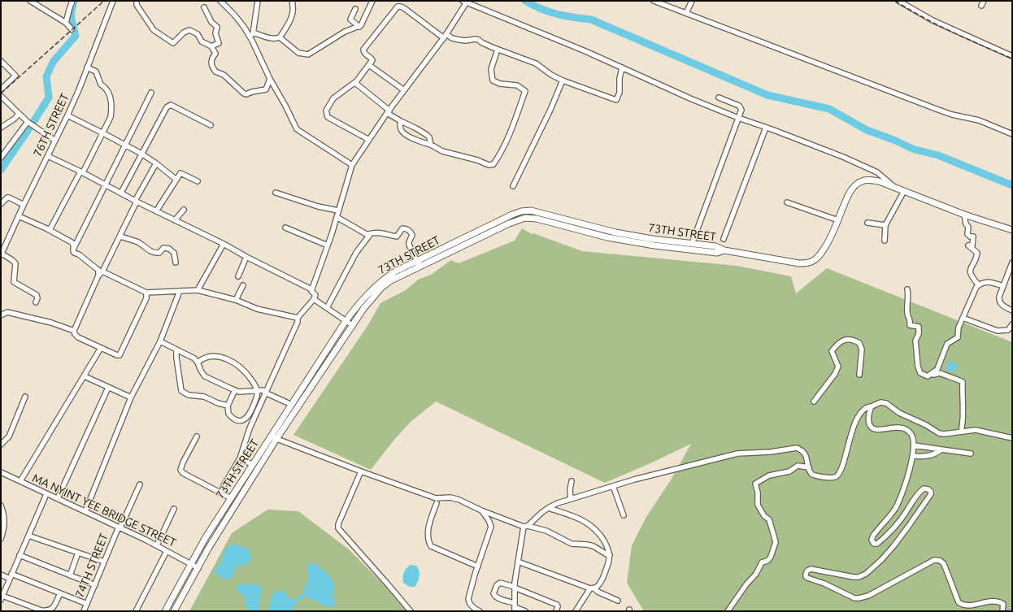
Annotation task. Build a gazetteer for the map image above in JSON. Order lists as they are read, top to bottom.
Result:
{
  "streets": {
    "main road": ["73TH STREET"],
    "street": ["76TH STREET", "MA NYINT YEE BRIDGE STREET", "74TH STREET"]
  },
  "crossings": [
    ["73TH STREET", "MA NYINT YEE BRIDGE STREET"],
    ["MA NYINT YEE BRIDGE STREET", "74TH STREET"]
  ]
}
